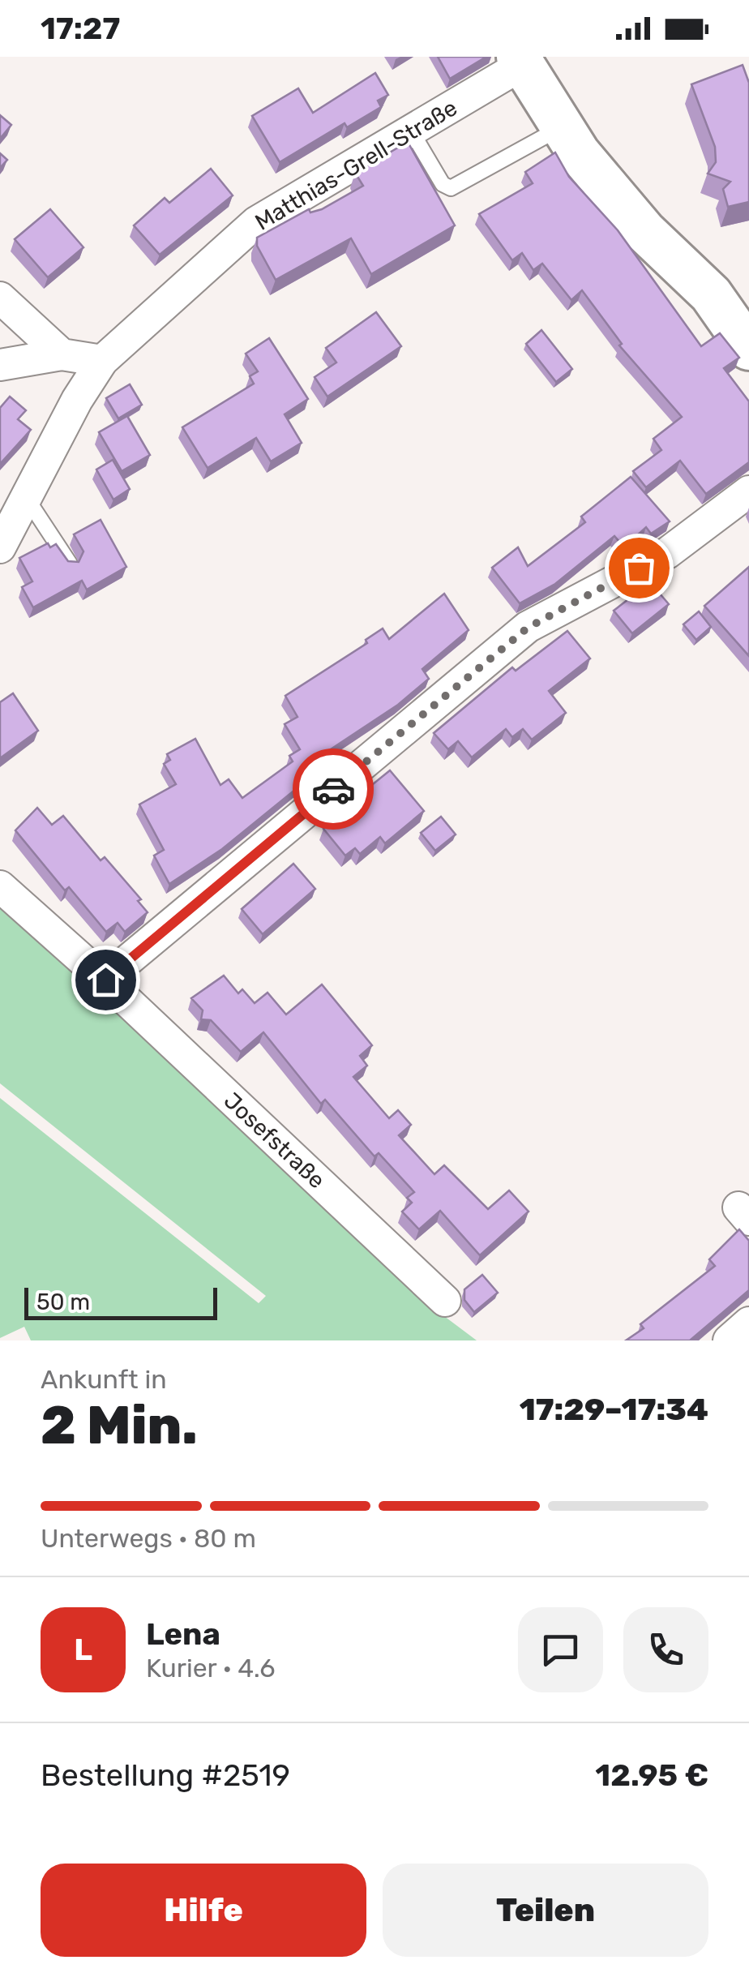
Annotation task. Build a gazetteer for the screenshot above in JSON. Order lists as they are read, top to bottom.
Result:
{
  "streets": {
    "street": ["Matthias-Grell-Straße", "Josefstraße"]
  },
  "scale_bar": "50 m",
  "page": {
    "status": "17:27",
    "scale": "50 m",
    "heading": ["2 Min.", "Ankunft in", "17:29–17:34"],
    "panel": [
      "Lena",
      "Kurier · 4.6",
      "Bestellung #2519",
      "12.95 €"
    ],
    "bar": "Unterwegs · 80 m",
    "round": "L",
    "buttons": ["Hilfe", "Teilen"]
  }
}
